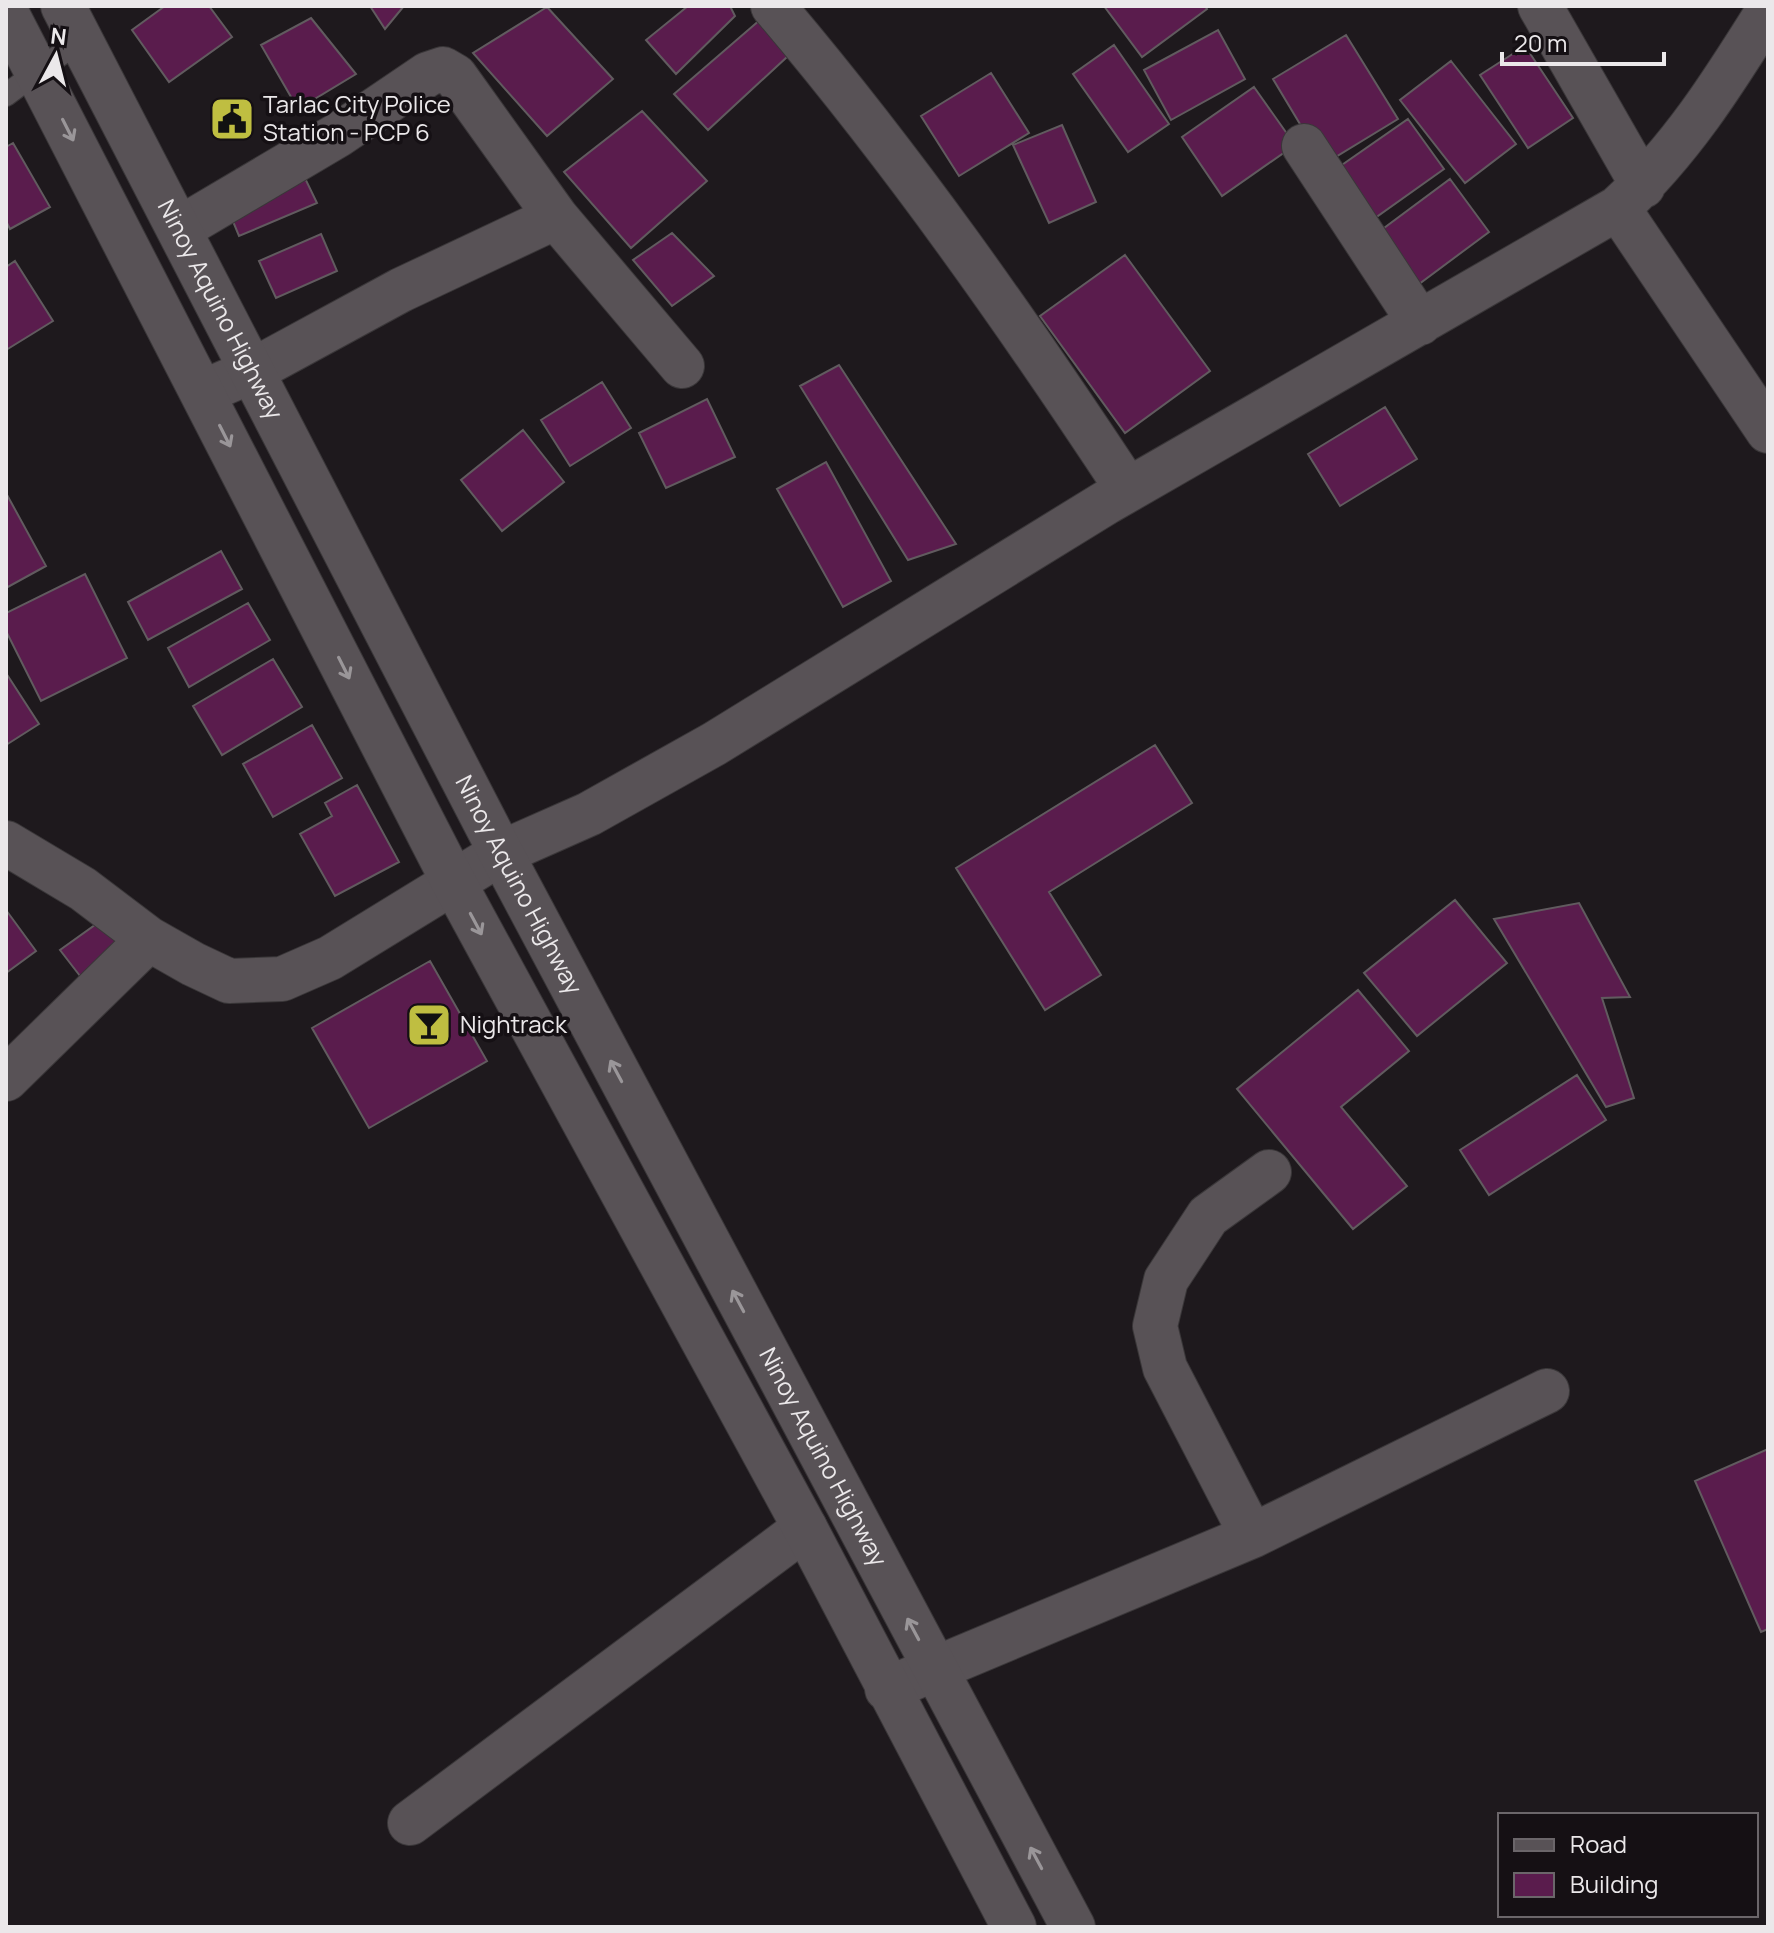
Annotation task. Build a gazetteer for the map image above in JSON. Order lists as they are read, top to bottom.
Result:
{
  "streets": {
    "street": ["Ninoy Aquino Highway"]
  },
  "places": {
    "public building": ["Tarlac City Police Station - PCP 6"],
    "bar": ["Nightrack"]
  },
  "legend": ["Road", "Building"],
  "scale_bar": "20 m",
  "north": "top"
}
